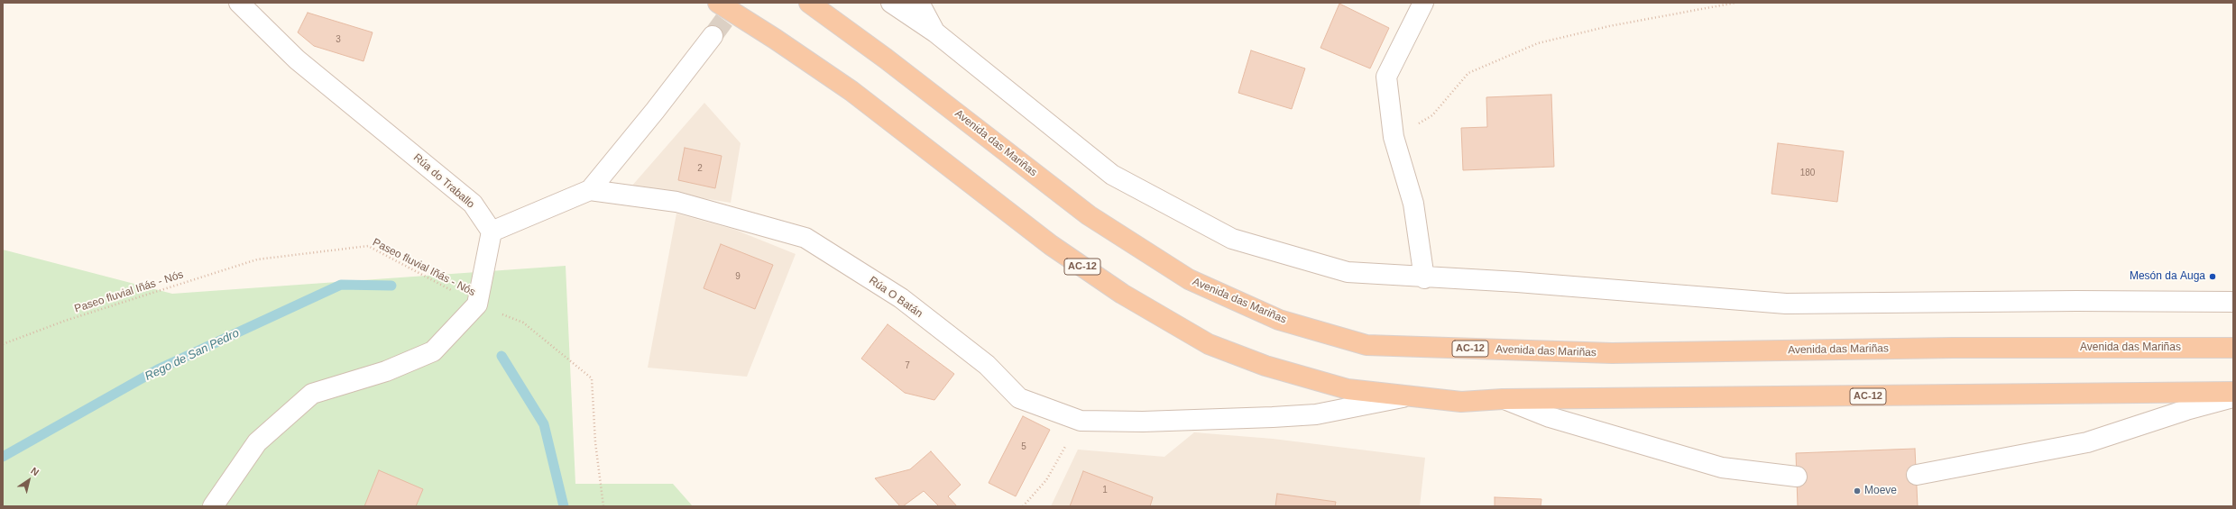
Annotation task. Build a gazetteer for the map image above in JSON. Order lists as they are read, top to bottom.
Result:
{
  "streets": {
    "highway": ["Avenida das Mariñas", "AC-12"],
    "street": ["Rúa do Traballo", "Rúa O Batán"],
    "path": ["Paseo fluvial Iñás - Nós"]
  },
  "water": ["Rego de San Pedro"],
  "places": ["Mesón da Auga", "Moeve"],
  "house_numbers": [
    "3",
    "2",
    "180",
    "9",
    "7",
    "5",
    "1"
  ],
  "north": "top right"
}
